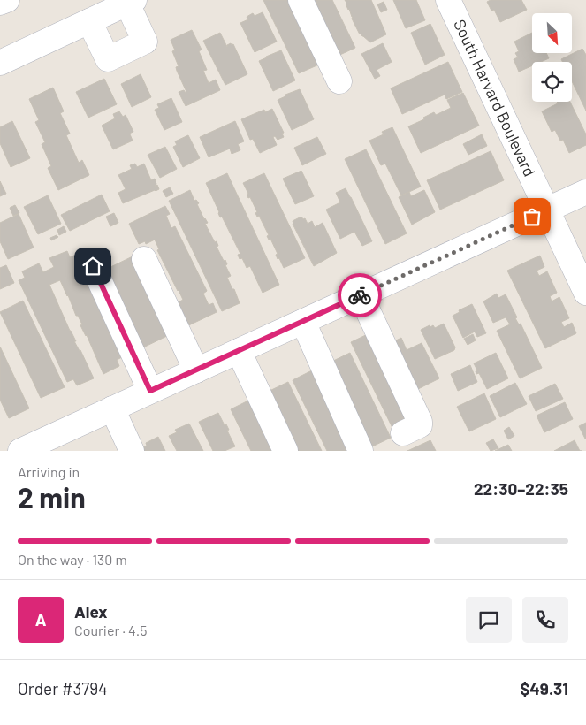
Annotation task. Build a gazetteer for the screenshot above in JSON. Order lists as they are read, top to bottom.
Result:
{
  "streets": {
    "street": ["South Harvard Boulevard"]
  },
  "north": "bottom right",
  "page": {
    "heading": ["2 min", "Arriving in", "22:30–22:35"],
    "panel": [
      "Alex",
      "Courier · 4.5",
      "Order #3794",
      "$49.31"
    ],
    "bar": "On the way · 130 m",
    "round": "A"
  }
}
